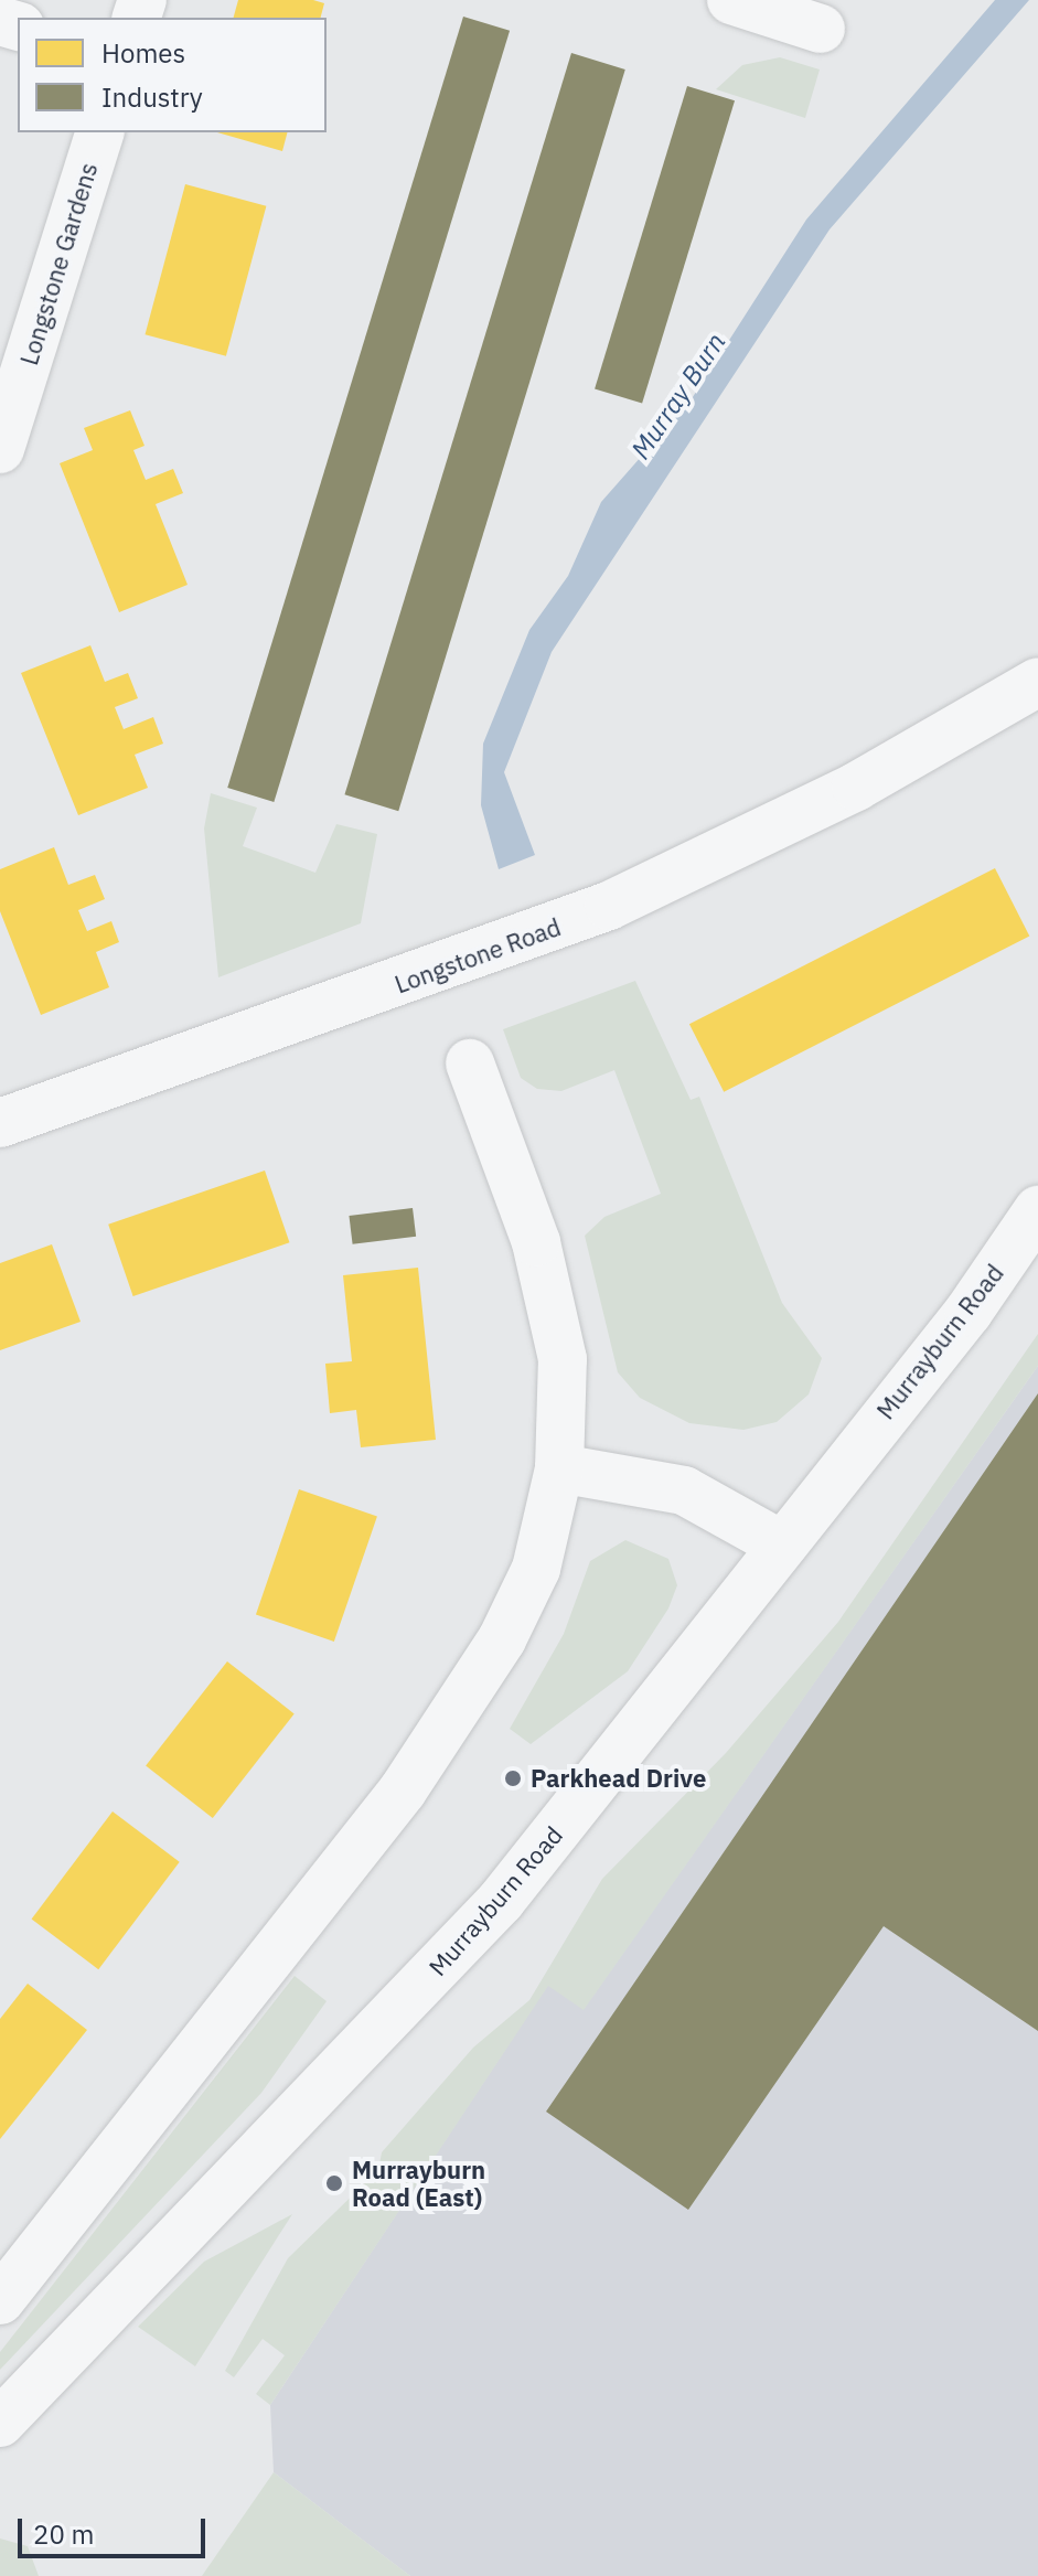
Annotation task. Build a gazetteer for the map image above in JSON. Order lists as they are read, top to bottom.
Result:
{
  "streets": {
    "street": ["Longstone Gardens", "Longstone Road", "Murrayburn Road"]
  },
  "water": ["Murray Burn"],
  "places": ["Parkhead Drive", "Murrayburn Road (East)"],
  "legend": ["Homes", "Industry"],
  "scale_bar": "20 m"
}
